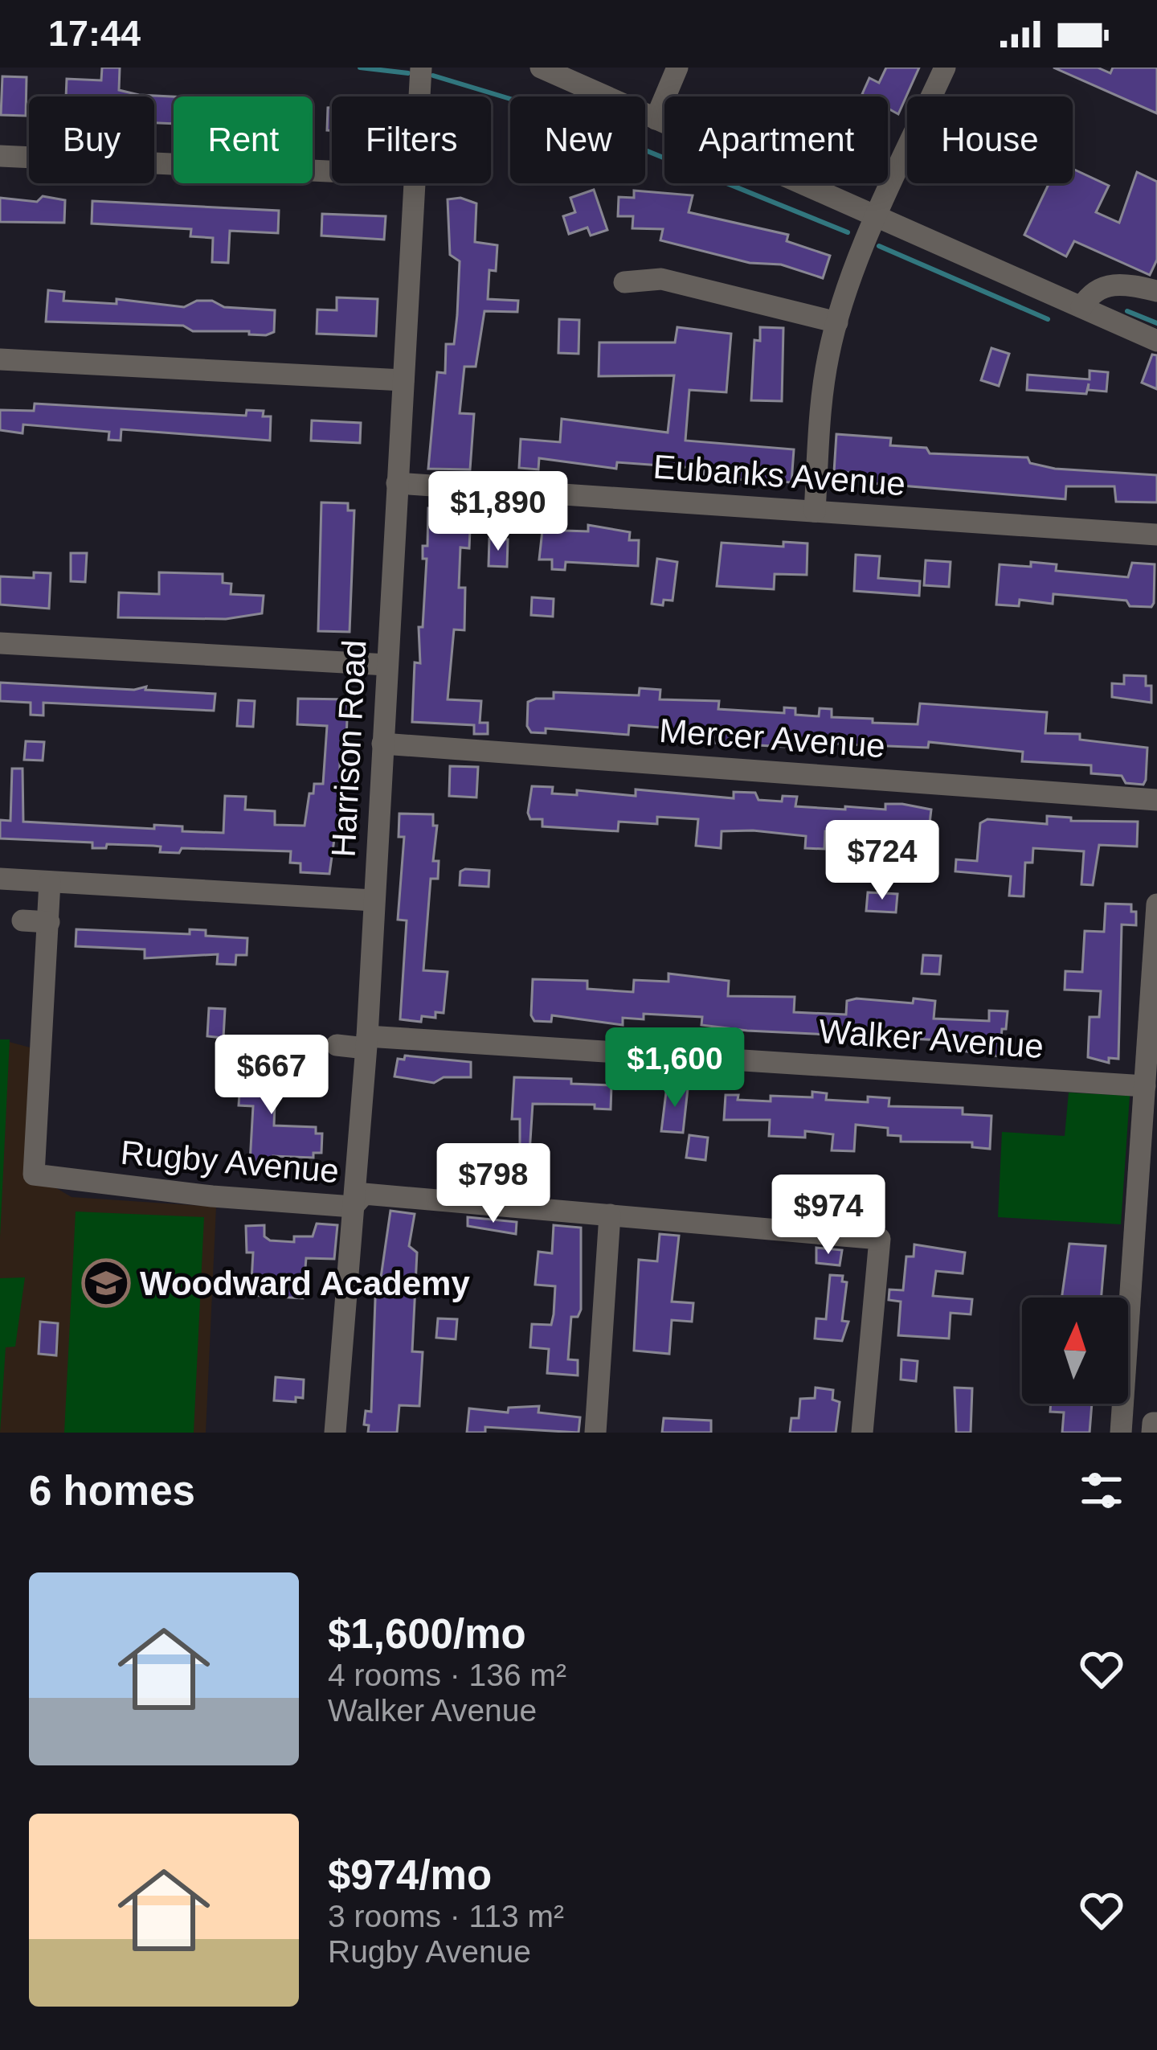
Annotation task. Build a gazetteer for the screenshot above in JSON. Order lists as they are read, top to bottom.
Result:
{
  "streets": {
    "street": [
      "Eubanks Avenue",
      "Mercer Avenue",
      "Harrison Road",
      "Walker Avenue",
      "Rugby Avenue"
    ]
  },
  "crossings": [
    ["Eubanks Avenue", "Harrison Road"],
    ["Mercer Avenue", "Harrison Road"],
    ["Harrison Road", "Walker Avenue"],
    ["Harrison Road", "Rugby Avenue"]
  ],
  "places": {
    "school or university": ["Woodward Academy"]
  },
  "north": "top",
  "page": {
    "status": "17:44",
    "chip": [
      "Buy",
      "Rent",
      "Filters",
      "New",
      "Apartment",
      "House"
    ],
    "price": [
      "$1,890",
      "$724",
      "$1,600",
      "$667",
      "$798",
      "$974"
    ],
    "heading": "6 homes",
    "list": [
      {
        "name": "$1,600/mo",
        "note": "4 rooms · 136 m² · Walker Avenue"
      },
      {
        "name": "$974/mo",
        "note": "3 rooms · 113 m² · Rugby Avenue"
      }
    ]
  }
}
